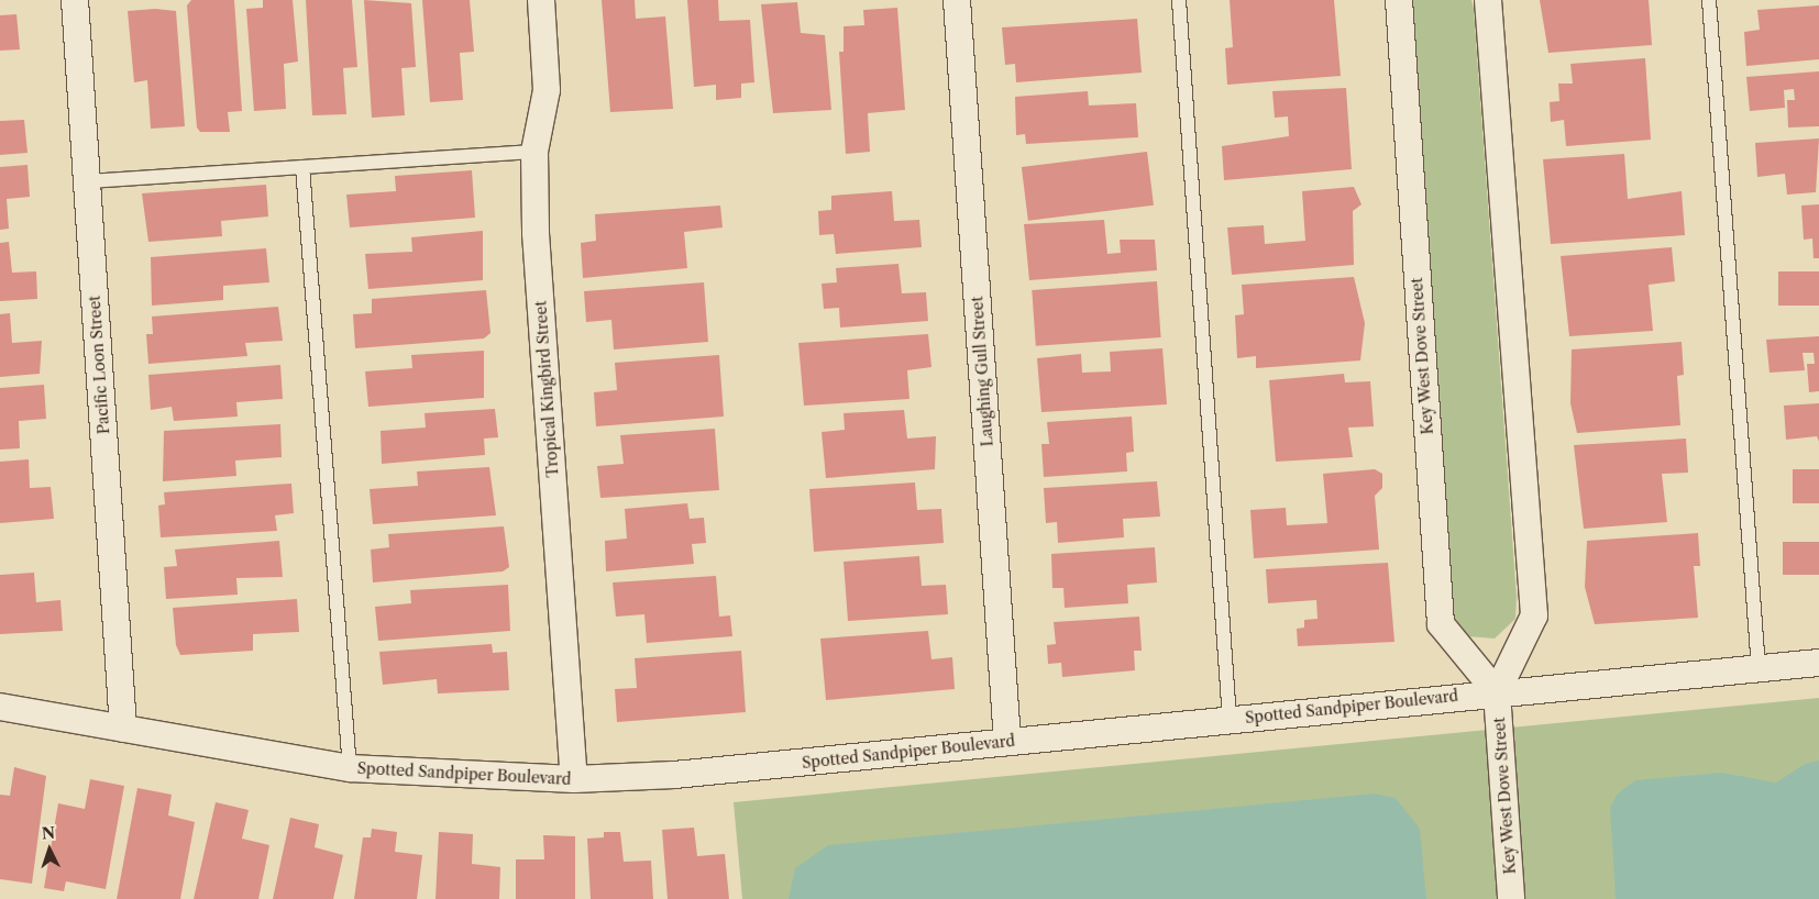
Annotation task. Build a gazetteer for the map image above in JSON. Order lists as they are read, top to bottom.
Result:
{
  "streets": {
    "street": [
      "Key West Dove Street",
      "Pacific Loon Street",
      "Laughing Gull Street",
      "Tropical Kingbird Street",
      "Spotted Sandpiper Boulevard"
    ]
  },
  "crossings": [
    ["Key West Dove Street", "Spotted Sandpiper Boulevard"],
    ["Pacific Loon Street", "Spotted Sandpiper Boulevard"],
    ["Laughing Gull Street", "Spotted Sandpiper Boulevard"],
    ["Tropical Kingbird Street", "Spotted Sandpiper Boulevard"]
  ],
  "north": "top"
}
